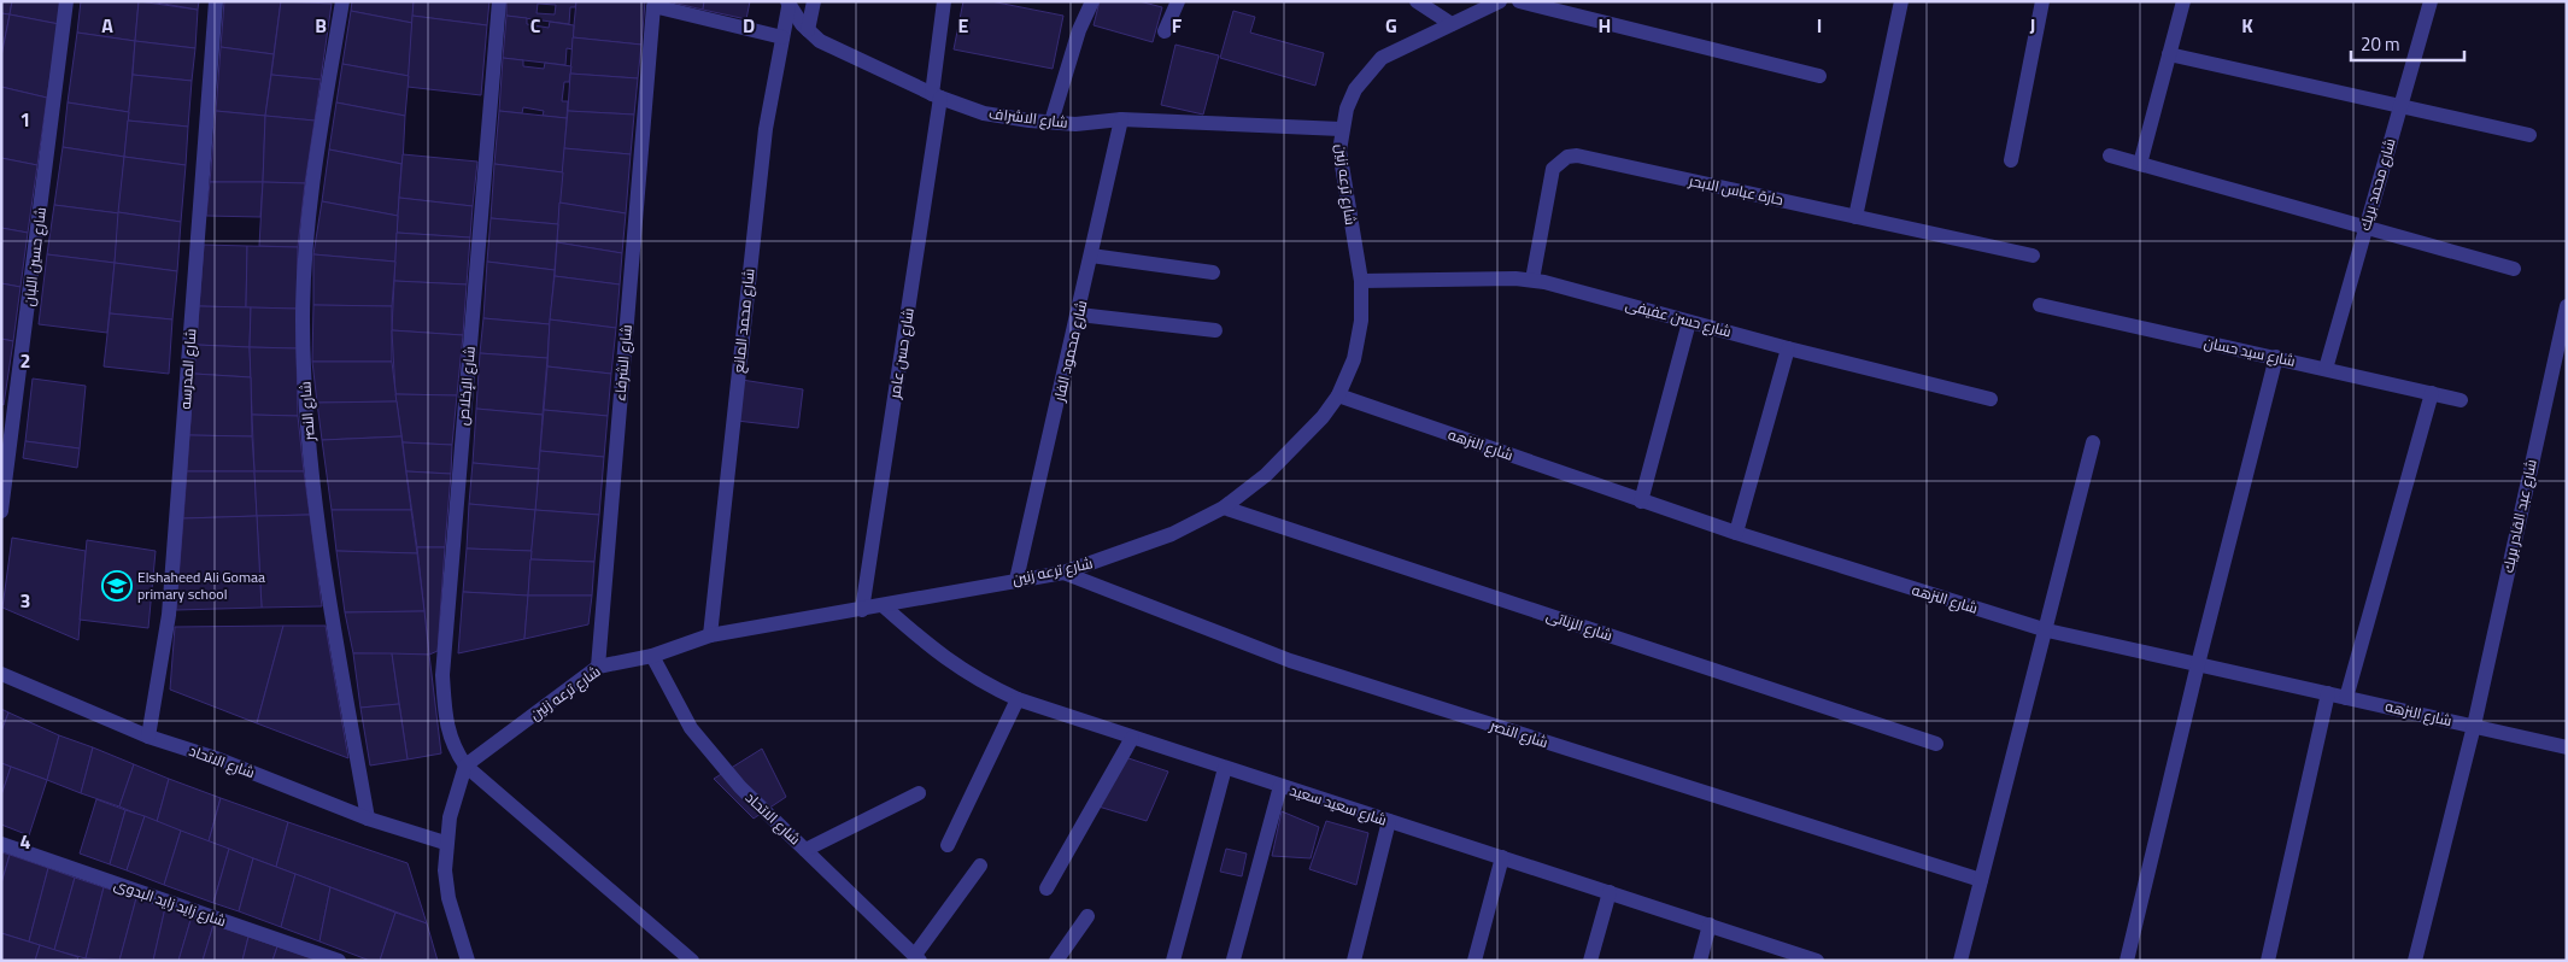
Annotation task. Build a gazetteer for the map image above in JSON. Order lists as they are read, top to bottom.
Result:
{
  "streets": {
    "street": [
      "شارع الاشراف",
      "شارع ترعه زنين",
      "شارع محمد بريك",
      "حارة عباس الابحر",
      "شارع حسين اللبان",
      "شارع حسن عفيفى",
      "شارع محمد المانع",
      "شارع محمود الفار",
      "شارع سيد حسان",
      "شارع حسن عامر",
      "شارع الشرفاء",
      "شارع المدرسه",
      "شارع الإخلاص",
      "شارع النصر",
      "شارع النزهه",
      "شارع عبد القادر بريك",
      "شارع الزناتى",
      "شارع الاتحاد",
      "شارع سعيد سعيد",
      "شارع زايد زايد البدوى"
    ]
  },
  "crossings": [
    ["شارع الاشراف", "شارع ترعه زنين"],
    ["شارع الاشراف", "شارع محمد المانع"],
    ["شارع الاشراف", "شارع محمود الفار"],
    ["شارع الاشراف", "شارع حسن عامر"],
    ["شارع ترعه زنين", "شارع حسن عفيفى"],
    ["شارع ترعه زنين", "شارع محمد المانع"],
    ["شارع ترعه زنين", "شارع محمود الفار"],
    ["شارع ترعه زنين", "شارع حسن عامر"],
    ["شارع ترعه زنين", "شارع الشرفاء"],
    ["شارع ترعه زنين", "شارع الإخلاص"],
    ["شارع ترعه زنين", "شارع النصر"],
    ["شارع ترعه زنين", "شارع النزهه"],
    ["شارع ترعه زنين", "شارع الزناتى"],
    ["شارع ترعه زنين", "شارع الاتحاد"],
    ["شارع ترعه زنين", "شارع سعيد سعيد"],
    ["شارع محمد بريك", "شارع سيد حسان"],
    ["حارة عباس الابحر", "شارع حسن عفيفى"],
    ["شارع محمد المانع", "شارع الشرفاء"],
    ["شارع المدرسه", "شارع الاتحاد"],
    ["شارع النصر", "شارع الاتحاد"],
    ["شارع النزهه", "شارع عبد القادر بريك"]
  ],
  "places": {
    "school or university": ["Elshaheed Ali Gomaa primary school"]
  },
  "scale_bar": "20 m",
  "grid": {
    "columns": [
      "A",
      "B",
      "C",
      "D",
      "E",
      "F",
      "G",
      "H",
      "I",
      "J",
      "K"
    ],
    "rows": [
      "1",
      "2",
      "3",
      "4"
    ]
  }
}
